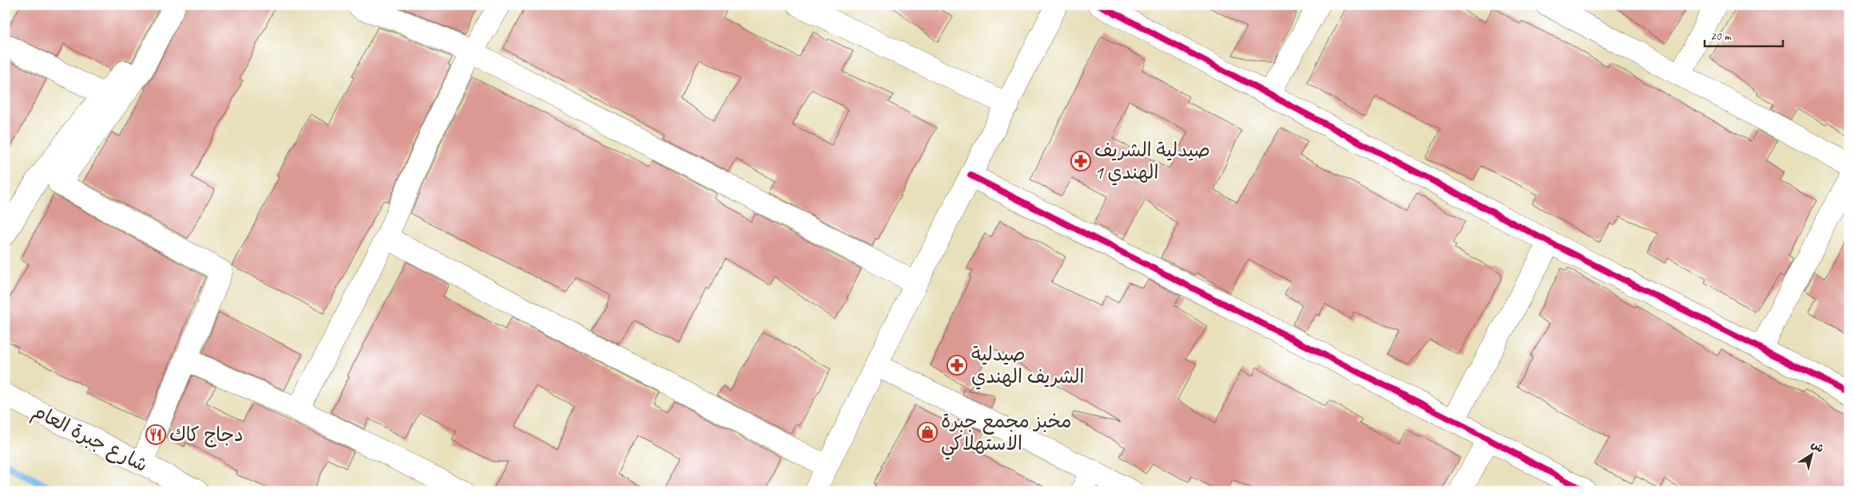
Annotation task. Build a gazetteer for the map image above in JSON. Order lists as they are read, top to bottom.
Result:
{
  "streets": {
    "street": ["شارع جبرة العام"]
  },
  "places": {
    "pharmacy": ["صيدلية الشريف الهندي 1", "صيدلية الشريف الهندي"],
    "shop": ["مخبز مجمع جبرة الاستهلاكي"],
    "restaurant": ["دجاج كاك"]
  },
  "scale_bar": "20 m",
  "north": "top right"
}
